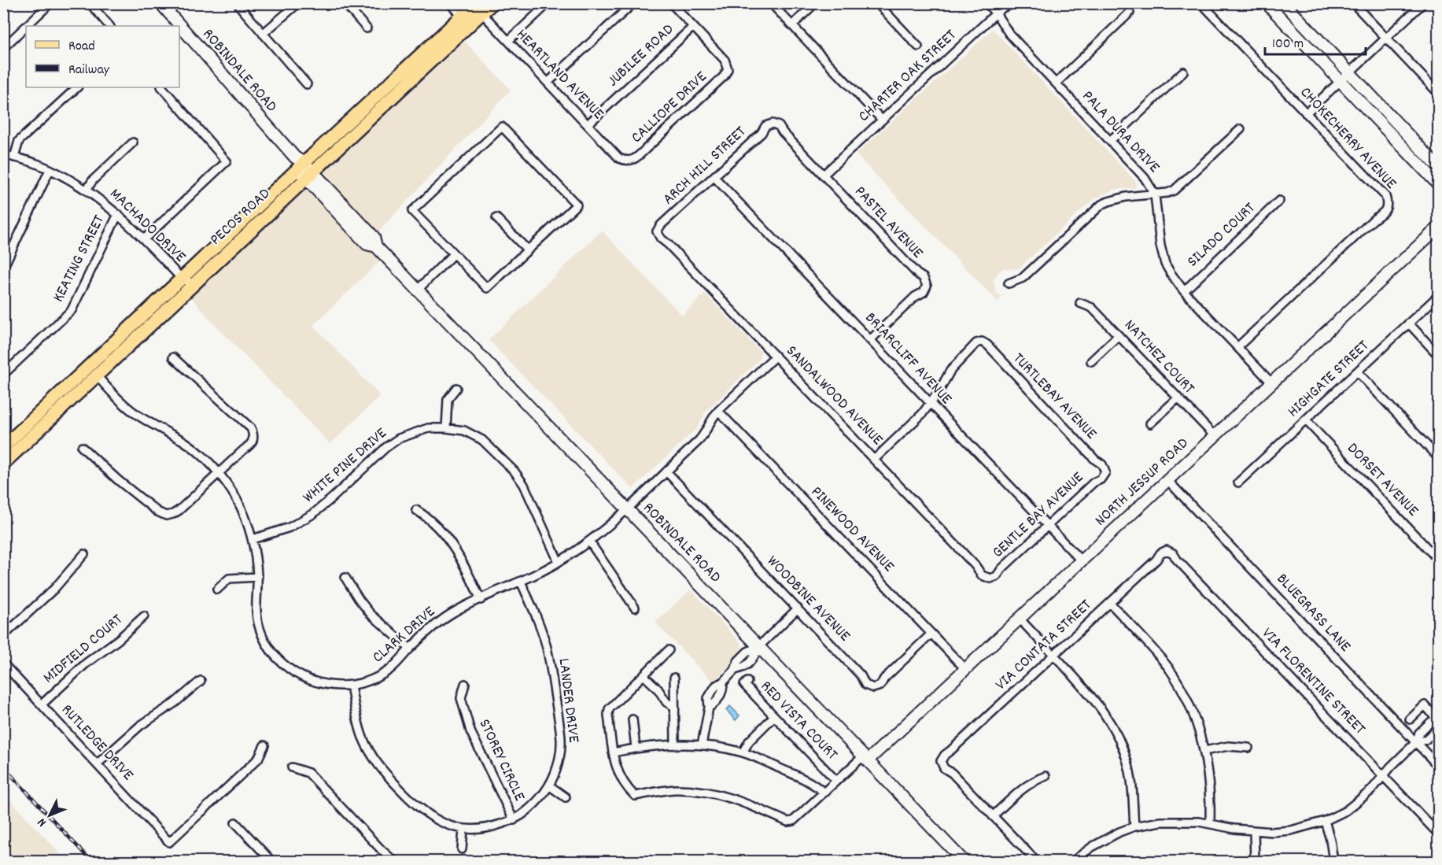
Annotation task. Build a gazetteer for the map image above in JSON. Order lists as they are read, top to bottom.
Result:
{
  "streets": {
    "main road": ["PECOS ROAD"],
    "street": [
      "JUBILEE ROAD",
      "ROBINDALE ROAD",
      "HEARTLAND AVENUE",
      "CHARTER OAK STREET",
      "CALLIOPE DRIVE",
      "PALA DURA DRIVE",
      "CHOKECHERRY AVENUE",
      "ARCH HILL STREET",
      "PASTEL AVENUE",
      "MACHADO DRIVE",
      "SILADO COURT",
      "KEATING STREET",
      "NATCHEZ COURT",
      "BRIARCLIFF AVENUE",
      "HIGHGATE STREET",
      "SANDALWOOD AVENUE",
      "TURTLEBAY AVENUE",
      "WHITE PINE DRIVE",
      "DORSET AVENUE",
      "NORTH JESSUP ROAD",
      "GENTLE BAY AVENUE",
      "PINEWOOD AVENUE",
      "WOODBINE AVENUE",
      "BLUEGRASS LANE",
      "CLARK DRIVE",
      "VIA CONTATA STREET",
      "MIDFIELD COURT",
      "VIA FLORENTINE STREET",
      "LANDER DRIVE",
      "RED VISTA COURT",
      "RUTLEDGE DRIVE",
      "STOREY CIRCLE"
    ]
  },
  "crossings": [
    ["JUBILEE ROAD", "HEARTLAND AVENUE"],
    ["JUBILEE ROAD", "CALLIOPE DRIVE"],
    ["ROBINDALE ROAD", "PECOS ROAD"],
    ["ROBINDALE ROAD", "NORTH JESSUP ROAD"],
    ["ROBINDALE ROAD", "CLARK DRIVE"],
    ["HEARTLAND AVENUE", "CALLIOPE DRIVE"],
    ["HEARTLAND AVENUE", "PECOS ROAD"],
    ["CHARTER OAK STREET", "PALA DURA DRIVE"],
    ["CHARTER OAK STREET", "PASTEL AVENUE"],
    ["PALA DURA DRIVE", "CHOKECHERRY AVENUE"],
    ["PALA DURA DRIVE", "SILADO COURT"],
    ["PALA DURA DRIVE", "NORTH JESSUP ROAD"],
    ["ARCH HILL STREET", "PASTEL AVENUE"],
    ["ARCH HILL STREET", "BRIARCLIFF AVENUE"],
    ["ARCH HILL STREET", "SANDALWOOD AVENUE"],
    ["PECOS ROAD", "MACHADO DRIVE"],
    ["PECOS ROAD", "CLARK DRIVE"],
    ["PASTEL AVENUE", "BRIARCLIFF AVENUE"],
    ["MACHADO DRIVE", "KEATING STREET"],
    ["NATCHEZ COURT", "NORTH JESSUP ROAD"],
    ["BRIARCLIFF AVENUE", "TURTLEBAY AVENUE"],
    ["BRIARCLIFF AVENUE", "NORTH JESSUP ROAD"],
    ["BRIARCLIFF AVENUE", "GENTLE BAY AVENUE"],
    ["HIGHGATE STREET", "DORSET AVENUE"],
    ["SANDALWOOD AVENUE", "GENTLE BAY AVENUE"],
    ["SANDALWOOD AVENUE", "CLARK DRIVE"],
    ["TURTLEBAY AVENUE", "GENTLE BAY AVENUE"],
    ["WHITE PINE DRIVE", "CLARK DRIVE"],
    ["NORTH JESSUP ROAD", "PINEWOOD AVENUE"],
    ["NORTH JESSUP ROAD", "BLUEGRASS LANE"],
    ["PINEWOOD AVENUE", "WOODBINE AVENUE"],
    ["PINEWOOD AVENUE", "CLARK DRIVE"],
    ["WOODBINE AVENUE", "CLARK DRIVE"],
    ["CLARK DRIVE", "LANDER DRIVE"],
    ["VIA CONTATA STREET", "VIA FLORENTINE STREET"],
    ["MIDFIELD COURT", "RUTLEDGE DRIVE"],
    ["LANDER DRIVE", "STOREY CIRCLE"]
  ],
  "legend": ["Road", "Railway"],
  "scale_bar": "100 m",
  "north": "bottom left"
}
